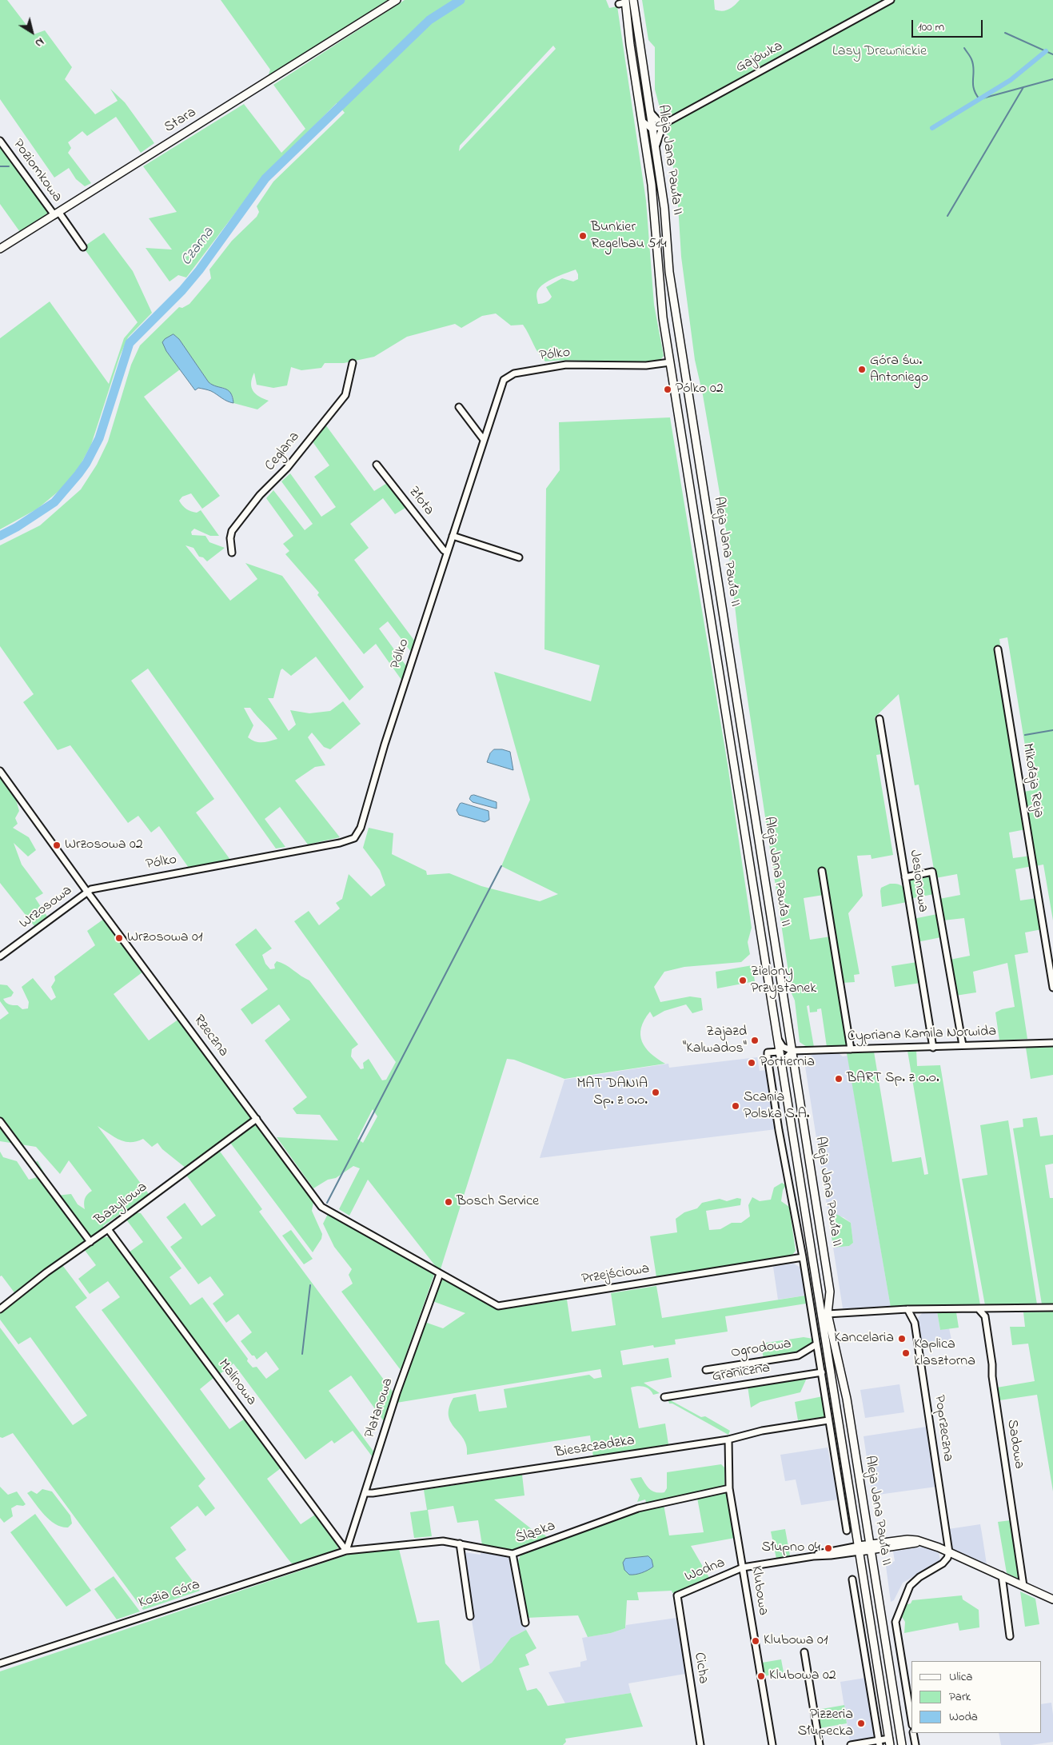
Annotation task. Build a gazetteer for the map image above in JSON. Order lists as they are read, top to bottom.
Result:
{
  "streets": {
    "main road": ["Stara", "Aleja Jana Pawła II"],
    "street": [
      "Gajówka",
      "Poziomkowa",
      "Pólko",
      "Ceglana",
      "Złota",
      "Mikołaja Reja",
      "Jesionowa",
      "Wrzosowa",
      "Cypriana Kamila Norwida",
      "Rzeczna",
      "Bazyliowa",
      "Przejściowa",
      "Ogrodowa",
      "Graniczna",
      "Malinowa",
      "Platanowa",
      "Poprzeczna",
      "Sadowa",
      "Bieszczadzka",
      "Śląska",
      "Wodna",
      "Klubowa",
      "Kozia Góra",
      "Cicha"
    ]
  },
  "crossings": [
    ["Gajówka", "Aleja Jana Pawła II"],
    ["Stara", "Poziomkowa"],
    ["Aleja Jana Pawła II", "Pólko"],
    ["Aleja Jana Pawła II", "Cypriana Kamila Norwida"],
    ["Aleja Jana Pawła II", "Wodna"],
    ["Pólko", "Złota"],
    ["Pólko", "Wrzosowa"],
    ["Pólko", "Rzeczna"],
    ["Jesionowa", "Cypriana Kamila Norwida"],
    ["Wrzosowa", "Rzeczna"],
    ["Rzeczna", "Bazyliowa"],
    ["Rzeczna", "Przejściowa"],
    ["Rzeczna", "Platanowa"],
    ["Bazyliowa", "Malinowa"],
    ["Przejściowa", "Platanowa"],
    ["Malinowa", "Platanowa"],
    ["Malinowa", "Śląska"],
    ["Malinowa", "Kozia Góra"],
    ["Platanowa", "Bieszczadzka"],
    ["Platanowa", "Śląska"],
    ["Platanowa", "Kozia Góra"],
    ["Bieszczadzka", "Klubowa"],
    ["Śląska", "Klubowa"],
    ["Śląska", "Kozia Góra"],
    ["Wodna", "Klubowa"],
    ["Wodna", "Cicha"]
  ],
  "water": ["Czarna"],
  "parks": ["Lasy Drewnickie"],
  "places": [
    "Bunkier Regelbau 514",
    "Góra św. Antoniego",
    "Pólko 02",
    "Wrzosowa 02",
    "Wrzosowa 01",
    "Zielony Przystanek",
    "Zajazd \"Kalwados\"",
    "Portiernia",
    "BART Sp. z o.o.",
    "MAT DANIA Sp. z o.o.",
    "Scania Polska S.A.",
    "Bosch Service",
    "Kancelaria",
    "Kaplica klasztorna",
    "Słupno 04",
    "Klubowa 01",
    "Klubowa 02",
    "Pizzeria Słupecka"
  ],
  "legend": ["Ulica", "Park", "Woda"],
  "scale_bar": "100 m",
  "north": "bottom right"
}
